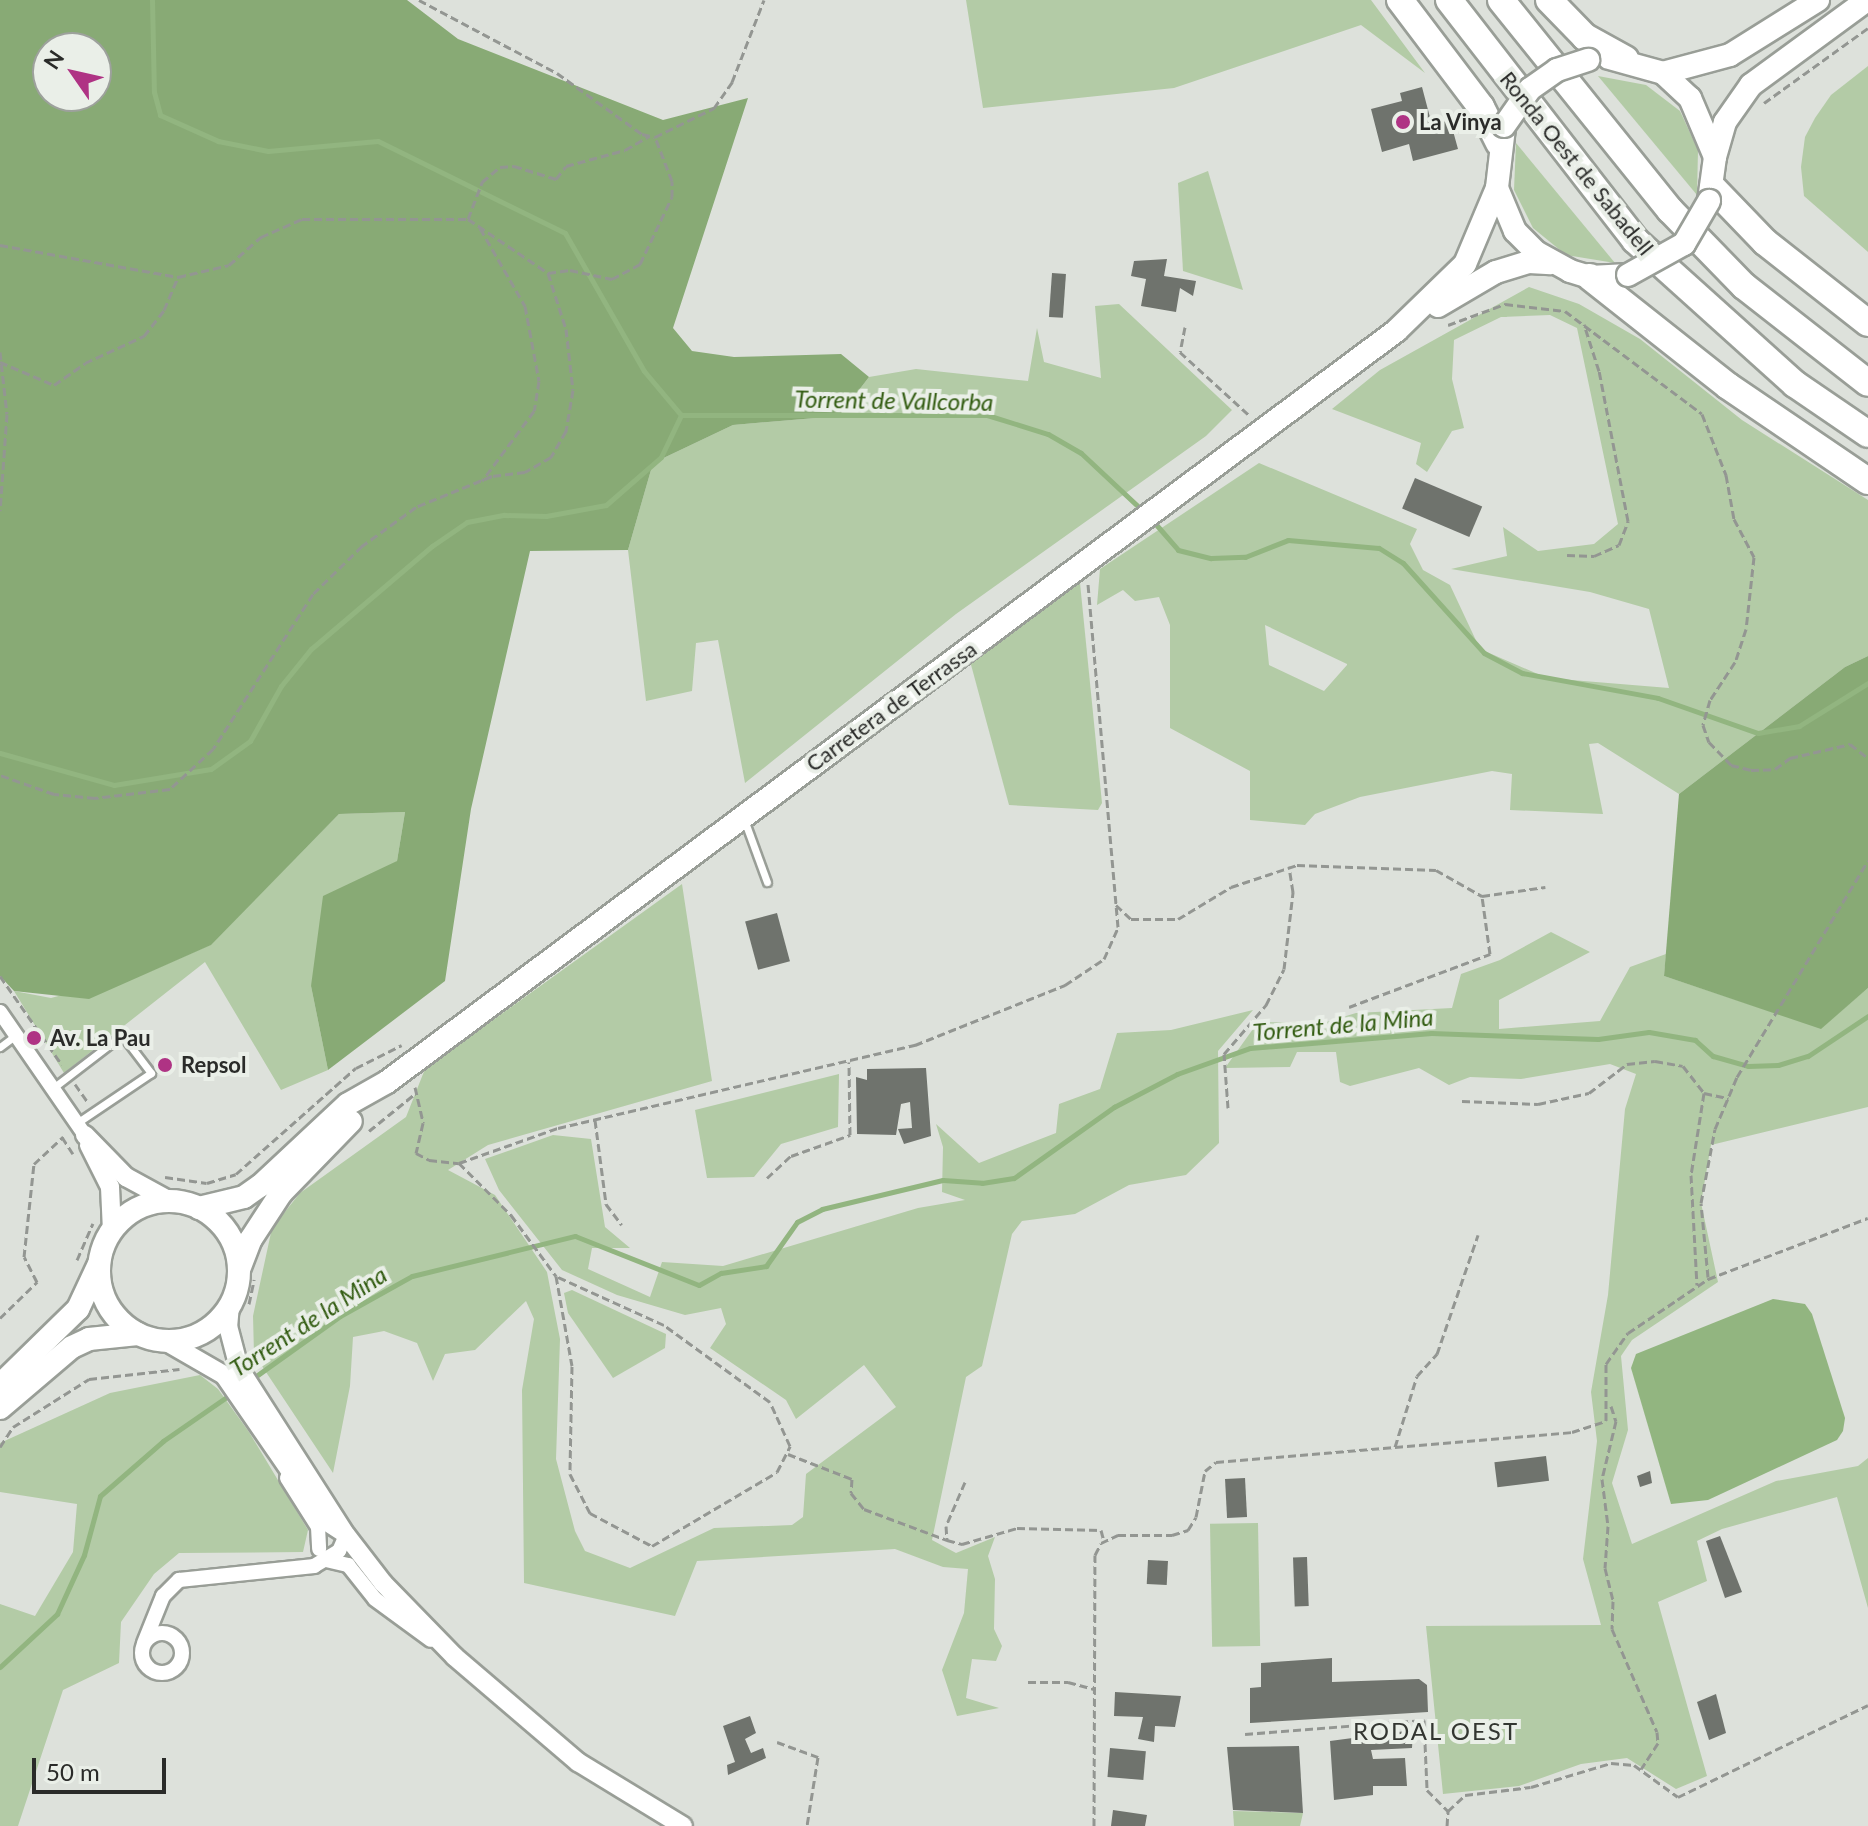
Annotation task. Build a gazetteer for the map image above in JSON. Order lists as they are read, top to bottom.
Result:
{
  "streets": {
    "highway": ["Ronda Oest de Sabadell"],
    "main road": ["Carretera de Terrassa"]
  },
  "districts": ["RODAL OEST"],
  "water": ["Torrent de Vallcorba", "Torrent de la Mina"],
  "places": ["La Vinya", "Av. La Pau", "Repsol"],
  "scale_bar": "50 m",
  "north": "top left"
}
